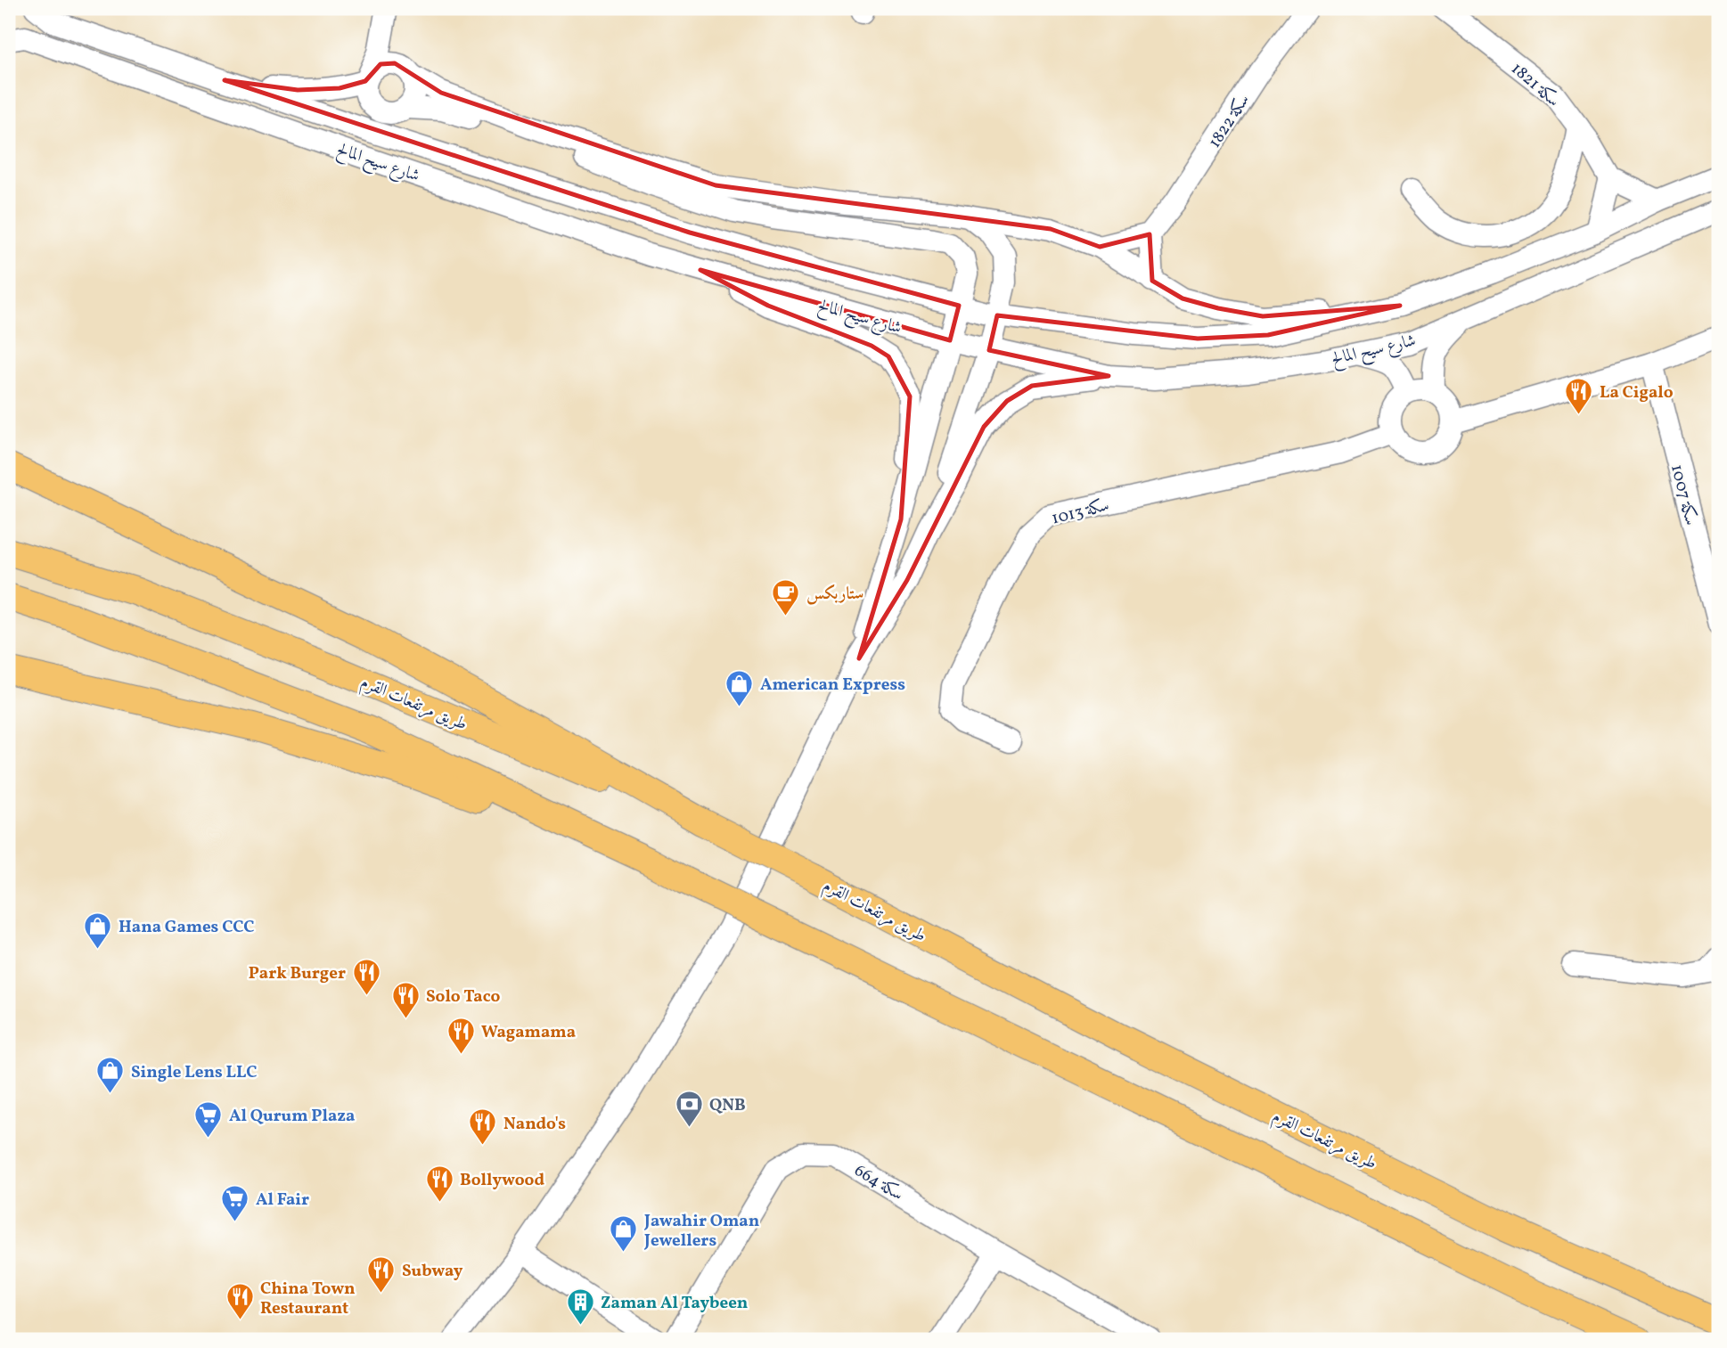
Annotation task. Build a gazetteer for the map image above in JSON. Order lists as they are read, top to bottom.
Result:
{
  "streets": {
    "main road": ["طريق مرتفعات القرم"],
    "street": [
      "سكة 1821",
      "سكة 1822",
      "شارع سيح المالح",
      "سكة 1007",
      "سكة 1013",
      "سكة 664"
    ]
  },
  "places": {
    "restaurant": [
      "La Cigalo",
      "Park Burger",
      "Solo Taco",
      "Wagamama",
      "Nando's",
      "Bollywood",
      "Subway",
      "China Town Restaurant"
    ],
    "cafe": ["ستاربكس"],
    "shop": [
      "American Express",
      "Hana Games CCC",
      "Single Lens LLC",
      "Jawahir Oman Jewellers"
    ],
    "bank": ["QNB"],
    "supermarket": ["Al Qurum Plaza", "Al Fair"],
    "building": ["Zaman Al Taybeen"]
  }
}
